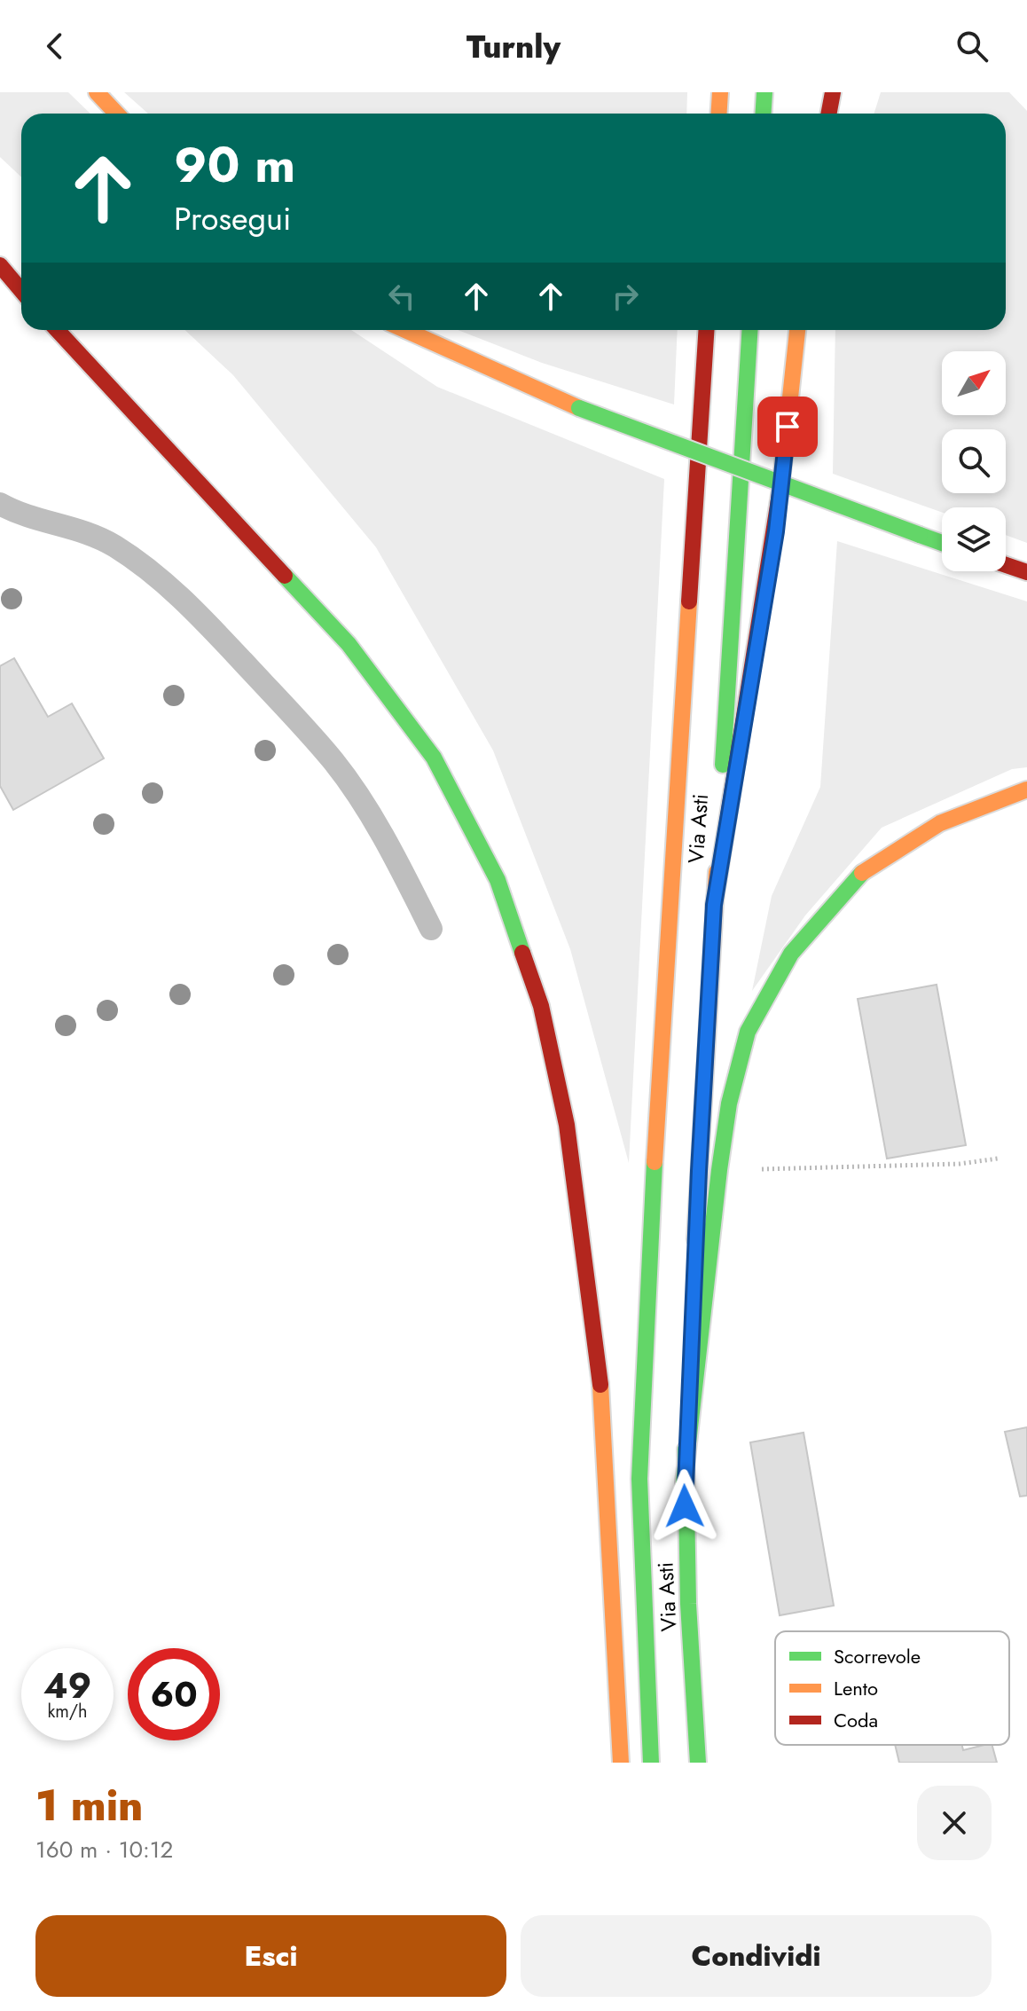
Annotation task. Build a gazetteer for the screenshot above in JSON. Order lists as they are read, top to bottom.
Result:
{
  "streets": {
    "main road": ["Via Asti"]
  },
  "legend": ["Scorrevole", "Lento", "Coda"],
  "north": "top right",
  "page": {
    "header": "Turnly",
    "turn": ["90 m", "Prosegui"],
    "speed": "49 km/h",
    "limit": "60",
    "heading": ["1 min", "160 m · 10:12"],
    "buttons": ["Esci", "Condividi"]
  }
}
